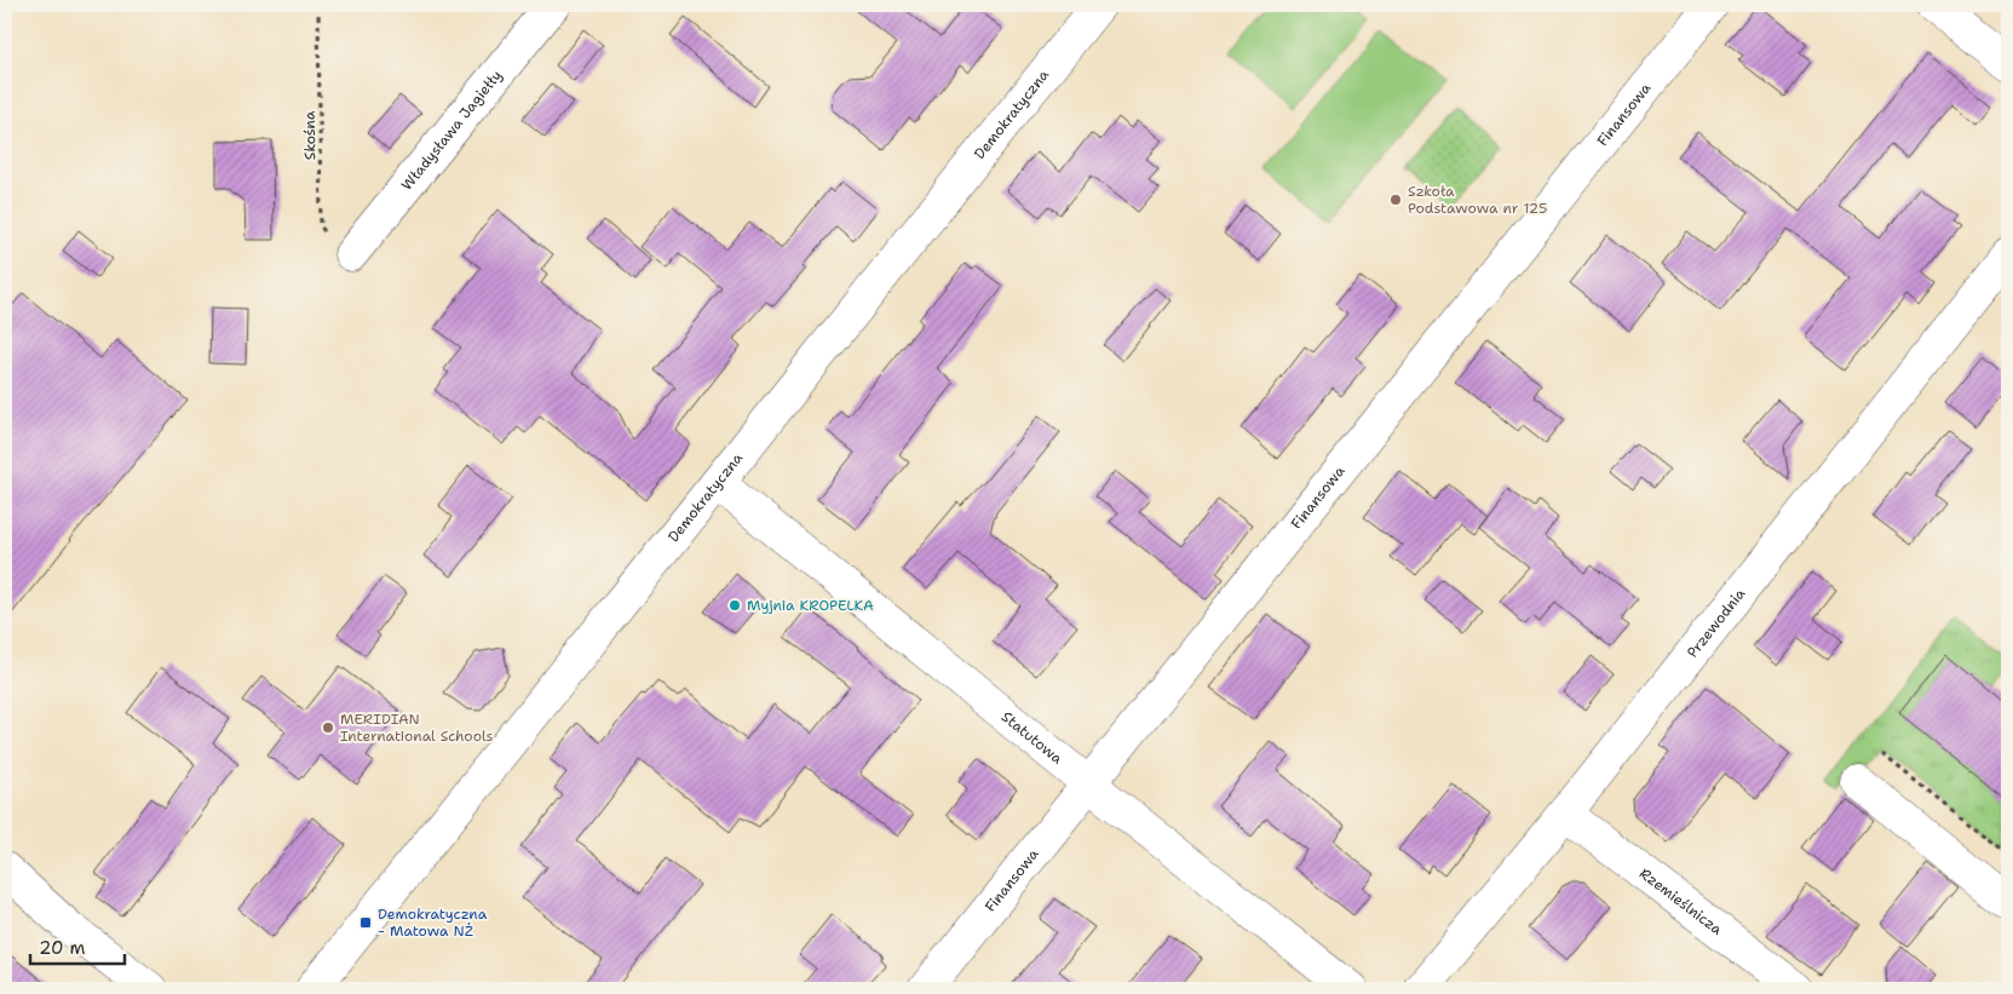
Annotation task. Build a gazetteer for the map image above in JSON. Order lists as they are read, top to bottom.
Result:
{
  "streets": {
    "street": [
      "Demokratyczna",
      "Finansowa",
      "Władysława Jagiełły",
      "Przewodnia",
      "Statutowa",
      "Rzemieślnicza"
    ],
    "path": ["Skośna"]
  },
  "crossings": [
    ["Demokratyczna", "Statutowa"],
    ["Finansowa", "Statutowa"],
    ["Władysława Jagiełły", "Skośna"],
    ["Przewodnia", "Rzemieślnicza"]
  ],
  "places": {
    "other": ["Szkoła Podstawowa nr 125", "Myjnia KROPELKA", "MERIDIAN International Schools"],
    "transit": ["Demokratyczna - Matowa NŻ"]
  },
  "scale_bar": "20 m"
}
